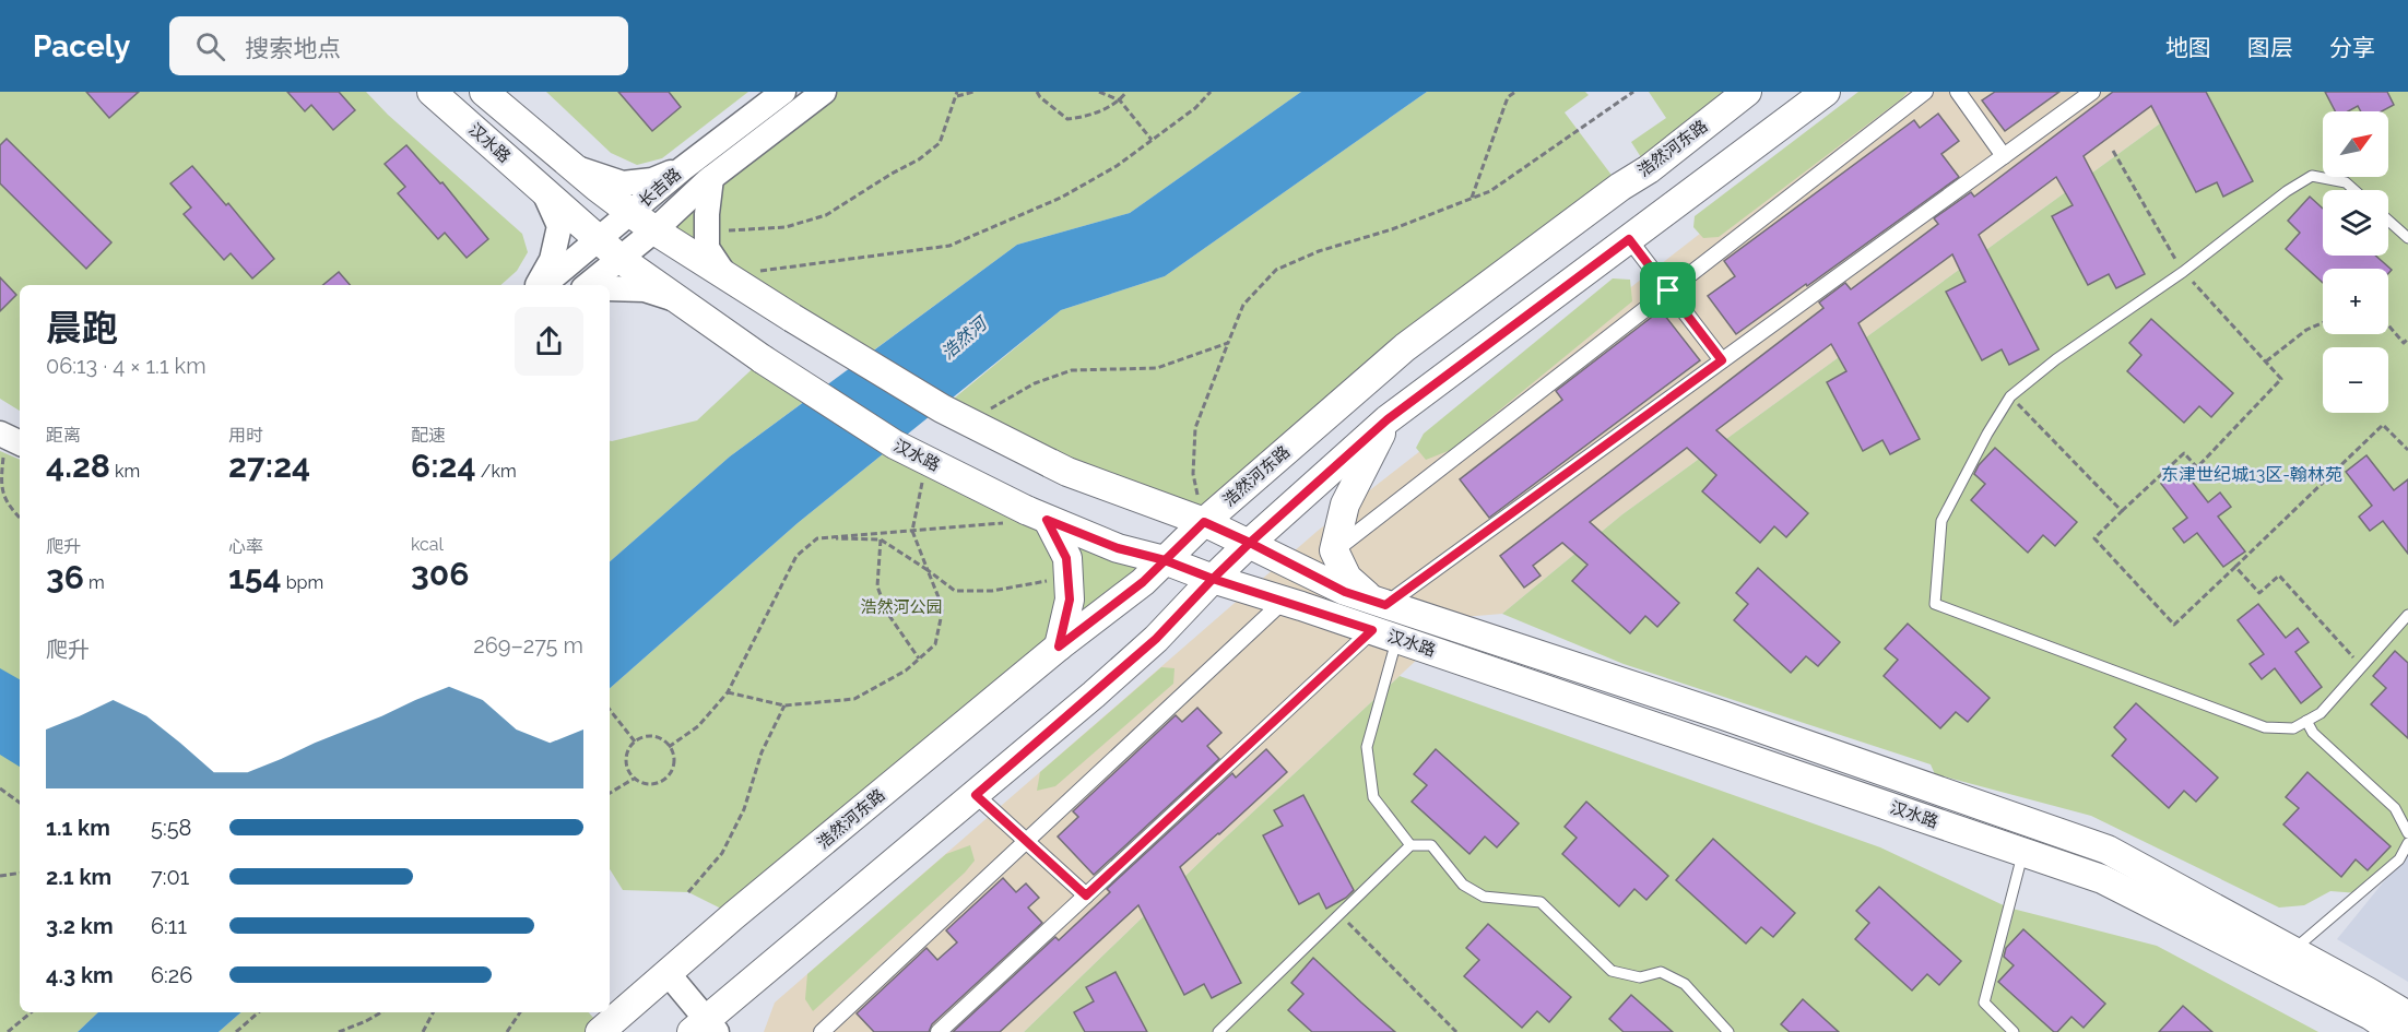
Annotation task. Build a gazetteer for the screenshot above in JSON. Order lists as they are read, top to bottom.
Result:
{
  "streets": {
    "main road": ["汉水路", "浩然河东路"],
    "street": ["长吉路"]
  },
  "crossings": [
    ["汉水路", "浩然河东路"],
    ["汉水路", "长吉路"]
  ],
  "districts": ["东津世纪城13区-翰林苑"],
  "water": ["浩然河"],
  "parks": ["浩然河公园"],
  "north": "top right",
  "page": {
    "header": "Pacely",
    "search": "搜索地点",
    "nav": ["地图", "图层", "分享"],
    "map_buttons": ["+", "−"],
    "heading": ["晨跑", "06:13 · 4 × 1.1 km"],
    "stats": [
      ["距离", "4.28 km"],
      ["用时", "27:24"],
      ["配速", "6:24 /km"],
      ["爬升", "36 m"],
      ["心率", "154 bpm"],
      ["kcal", "306"]
    ],
    "chart": ["爬升", "269–275 m"],
    "list": [
      {
        "name": "1.1 km",
        "note": "5:58"
      },
      {
        "name": "2.1 km",
        "note": "7:01"
      },
      {
        "name": "3.2 km",
        "note": "6:11"
      },
      {
        "name": "4.3 km",
        "note": "6:26"
      }
    ]
  }
}
